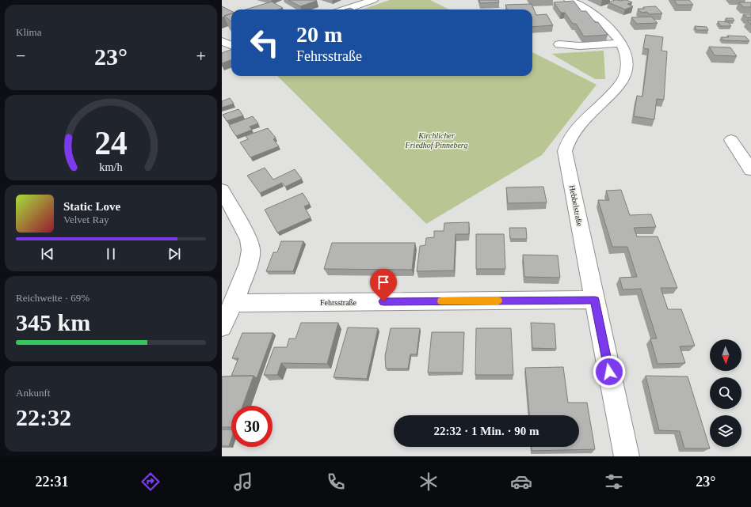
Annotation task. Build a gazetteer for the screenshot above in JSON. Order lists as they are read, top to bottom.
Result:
{
  "streets": {
    "street": ["Hebbelstraße", "Fehrsstraße"]
  },
  "crossings": [
    ["Hebbelstraße", "Fehrsstraße"]
  ],
  "parks": ["Kirchlicher Friedhof Pinneberg"],
  "north": "bottom",
  "page": {
    "tile": [
      "Klima",
      ["Reichweite · 69%", "345 km"],
      ["Ankunft", "22:32"]
    ],
    "turn": ["20 m", "Fehrsstraße"],
    "heat": ["−", "23°", "+"],
    "song": ["Static Love", "Velvet Ray"],
    "limit": "30",
    "trip": "22:32 · 1 Min. · 90 m",
    "tabs": ["22:31", "23°"],
    "gauge": ["24", "km/h"]
  }
}
